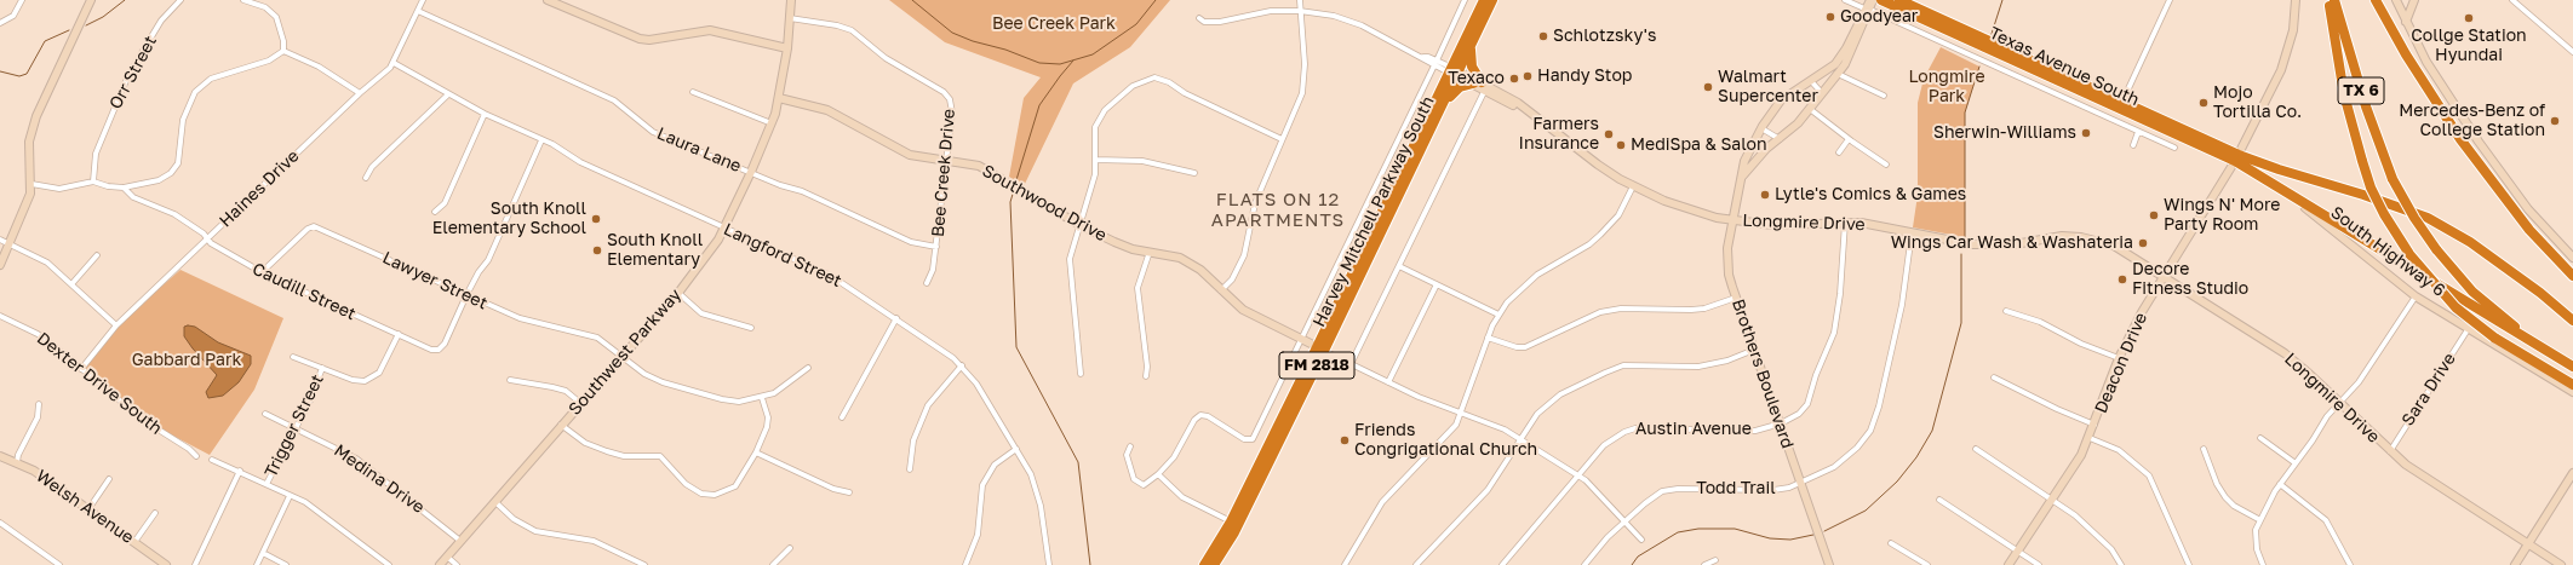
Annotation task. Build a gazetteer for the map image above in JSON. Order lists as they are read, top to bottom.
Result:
{
  "streets": {
    "highway": [
      "Texas Avenue South",
      "TX 6",
      "Harvey Mitchell Parkway South",
      "South Highway 6",
      "FM 2818"
    ],
    "street": [
      "Orr Street",
      "Laura Lane",
      "Bee Creek Drive",
      "Haines Drive",
      "Southwood Drive",
      "Longmire Drive",
      "Langford Street",
      "Lawyer Street",
      "Caudill Street",
      "Southwest Parkway",
      "Deacon Drive",
      "Brothers Boulevard",
      "Dexter Drive South",
      "Sara Drive",
      "Trigger Street",
      "Austin Avenue",
      "Medina Drive",
      "Todd Trail",
      "Welsh Avenue"
    ]
  },
  "crossings": [
    ["Texas Avenue South", "South Highway 6"],
    ["Texas Avenue South", "Deacon Drive"],
    ["Texas Avenue South", "Brothers Boulevard"],
    ["Laura Lane", "Bee Creek Drive"],
    ["Laura Lane", "Haines Drive"],
    ["Laura Lane", "Southwest Parkway"],
    ["Bee Creek Drive", "Southwood Drive"],
    ["Bee Creek Drive", "Southwest Parkway"],
    ["Haines Drive", "Langford Street"],
    ["Haines Drive", "Caudill Street"],
    ["Haines Drive", "Dexter Drive South"],
    ["Southwood Drive", "Harvey Mitchell Parkway South"],
    ["Southwood Drive", "Southwest Parkway"],
    ["Southwood Drive", "Austin Avenue"],
    ["Southwood Drive", "Todd Trail"],
    ["Harvey Mitchell Parkway South", "Longmire Drive"],
    ["Longmire Drive", "Deacon Drive"],
    ["Longmire Drive", "Brothers Boulevard"],
    ["Longmire Drive", "Sara Drive"],
    ["Longmire Drive", "Austin Avenue"],
    ["Longmire Drive", "Todd Trail"],
    ["South Highway 6", "Deacon Drive"],
    ["South Highway 6", "Sara Drive"],
    ["Langford Street", "Southwest Parkway"],
    ["Lawyer Street", "Caudill Street"],
    ["Lawyer Street", "Southwest Parkway"],
    ["Southwest Parkway", "Medina Drive"],
    ["Brothers Boulevard", "Austin Avenue"],
    ["Brothers Boulevard", "Todd Trail"],
    ["Trigger Street", "Medina Drive"]
  ],
  "districts": ["FLATS ON 12 APARTMENTS"],
  "parks": ["Bee Creek Park", "Longmire Park", "Gabbard Park"],
  "places": [
    "Goodyear",
    "Collge Station Hyundai",
    "Schlotzsky's",
    "Handy Stop",
    "Texaco",
    "Walmart Supercenter",
    "Mojo Tortilla Co.",
    "Mercedes-Benz of College Station",
    "Sherwin-Williams",
    "Farmers Insurance",
    "MediSpa & Salon",
    "Lytle's Comics & Games",
    "Wings N' More Party Room",
    "South Knoll Elementary School",
    "Wings Car Wash & Washateria",
    "South Knoll Elementary",
    "Decore Fitness Studio",
    "Friends Congrigational Church"
  ]
}
